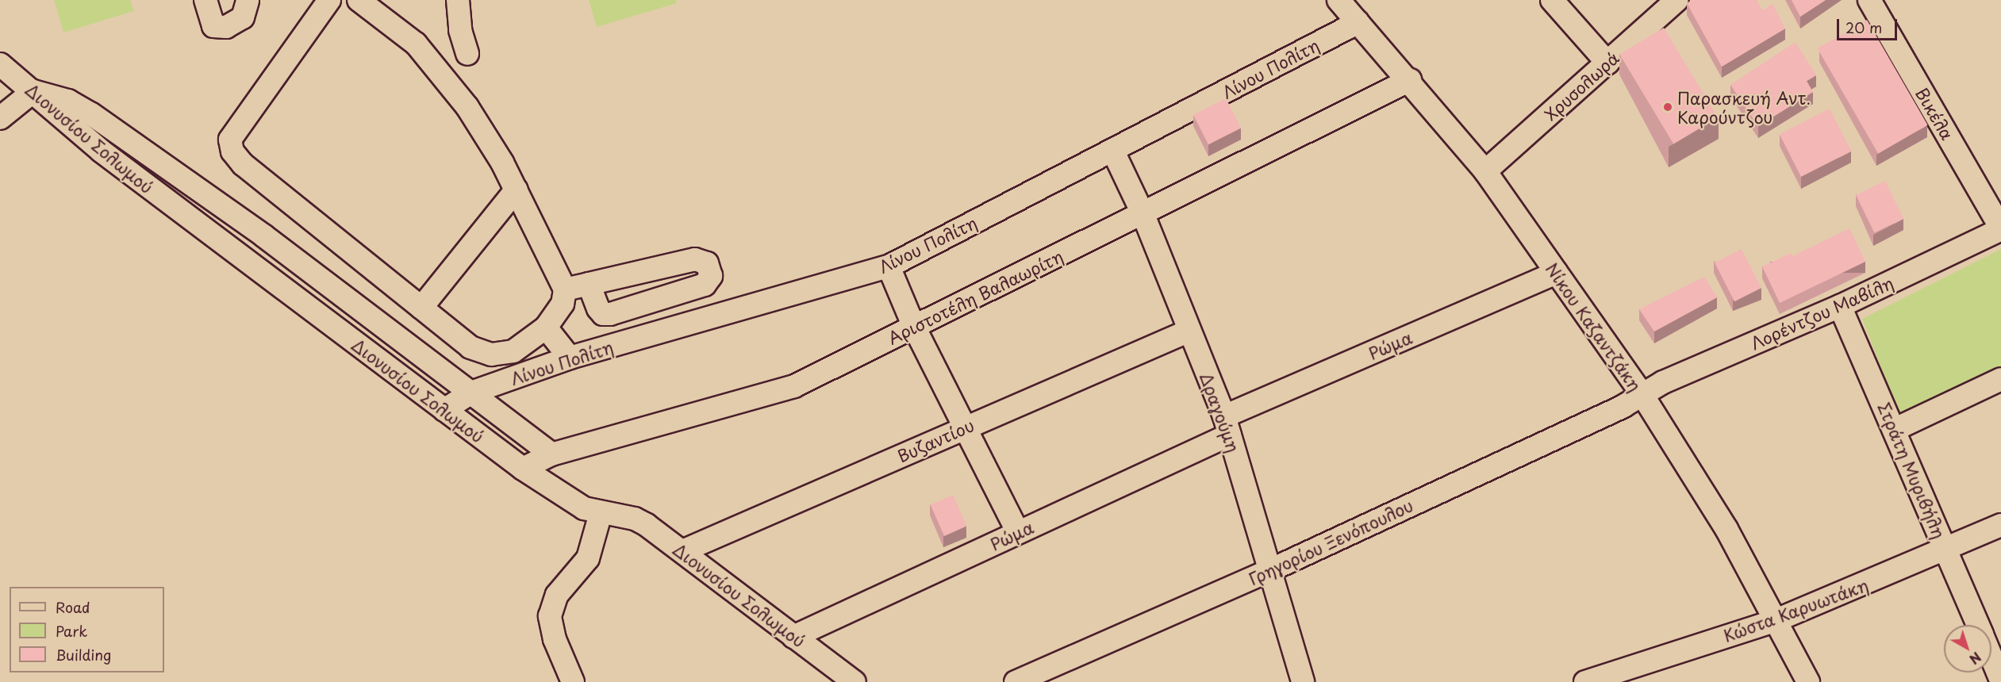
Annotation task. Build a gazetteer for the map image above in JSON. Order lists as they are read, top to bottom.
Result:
{
  "streets": {
    "street": [
      "Λίνου Πολίτη",
      "Χρυσολωρά",
      "Βικέλα",
      "Διονυσίου Σολωμού",
      "Αριστοτέλη Βαλαωρίτη",
      "Λορέντζου Μαβίλη",
      "Νίκου Καζαντζάκη",
      "Ρώμα",
      "Δραγούμη",
      "Βυζαντίου",
      "Στράτη Μυριβήλη",
      "Γρηγορίου Ξενόπουλου",
      "Κώστα Καρυωτάκη"
    ]
  },
  "crossings": [
    ["Λίνου Πολίτη", "Διονυσίου Σολωμού"],
    ["Λίνου Πολίτη", "Νίκου Καζαντζάκη"],
    ["Λίνου Πολίτη", "Δραγούμη"],
    ["Χρυσολωρά", "Νίκου Καζαντζάκη"],
    ["Βικέλα", "Λορέντζου Μαβίλη"],
    ["Διονυσίου Σολωμού", "Αριστοτέλη Βαλαωρίτη"],
    ["Διονυσίου Σολωμού", "Ρώμα"],
    ["Διονυσίου Σολωμού", "Βυζαντίου"],
    ["Αριστοτέλη Βαλαωρίτη", "Νίκου Καζαντζάκη"],
    ["Αριστοτέλη Βαλαωρίτη", "Δραγούμη"],
    ["Λορέντζου Μαβίλη", "Νίκου Καζαντζάκη"],
    ["Λορέντζου Μαβίλη", "Στράτη Μυριβήλη"],
    ["Λορέντζου Μαβίλη", "Γρηγορίου Ξενόπουλου"],
    ["Νίκου Καζαντζάκη", "Ρώμα"],
    ["Νίκου Καζαντζάκη", "Γρηγορίου Ξενόπουλου"],
    ["Νίκου Καζαντζάκη", "Κώστα Καρυωτάκη"],
    ["Ρώμα", "Δραγούμη"],
    ["Δραγούμη", "Βυζαντίου"],
    ["Δραγούμη", "Γρηγορίου Ξενόπουλου"],
    ["Στράτη Μυριβήλη", "Κώστα Καρυωτάκη"]
  ],
  "places": ["Παρασκευή Αντ. Καρούντζου"],
  "legend": ["Road", "Park", "Building"],
  "scale_bar": "20 m",
  "north": "bottom right"
}
